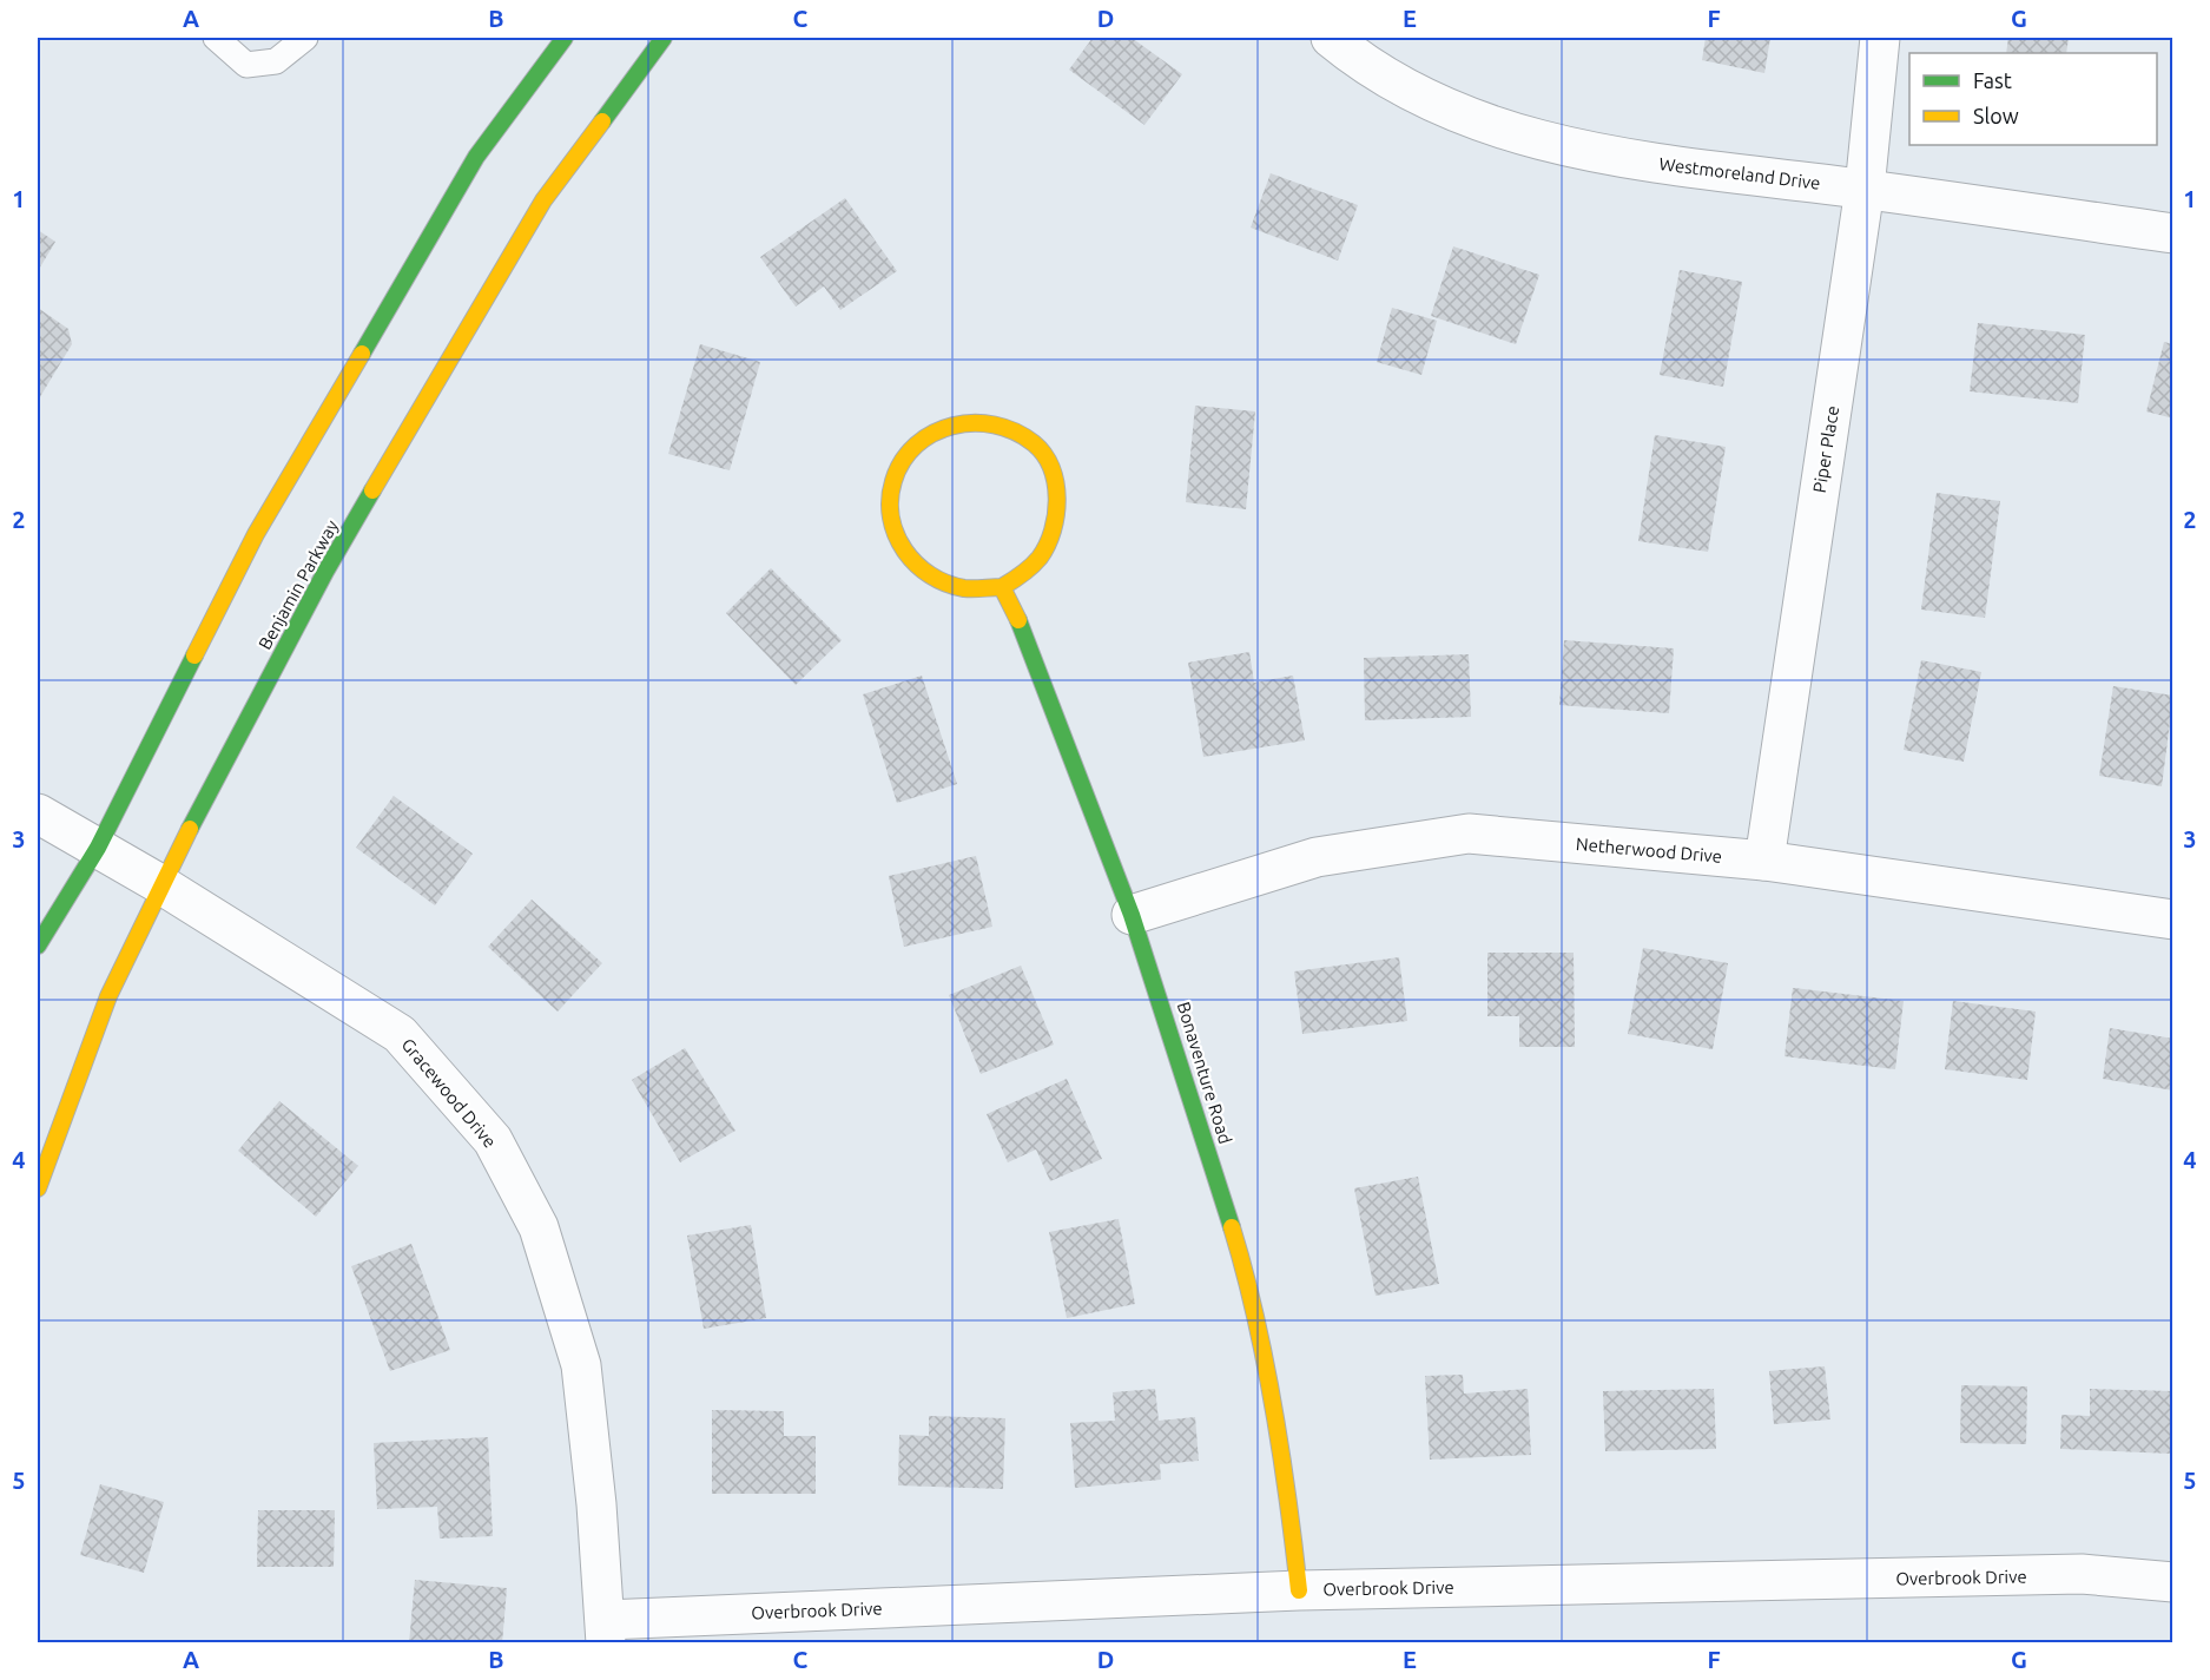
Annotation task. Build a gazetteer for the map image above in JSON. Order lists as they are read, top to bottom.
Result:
{
  "streets": {
    "main road": ["Benjamin Parkway", "Bonaventure Road"],
    "street": [
      "Westmoreland Drive",
      "Piper Place",
      "Netherwood Drive",
      "Gracewood Drive",
      "Overbrook Drive"
    ]
  },
  "crossings": [
    ["Westmoreland Drive", "Piper Place"],
    ["Piper Place", "Netherwood Drive"],
    ["Benjamin Parkway", "Gracewood Drive"],
    ["Netherwood Drive", "Bonaventure Road"],
    ["Bonaventure Road", "Overbrook Drive"],
    ["Gracewood Drive", "Overbrook Drive"]
  ],
  "legend": ["Fast", "Slow"],
  "grid": {
    "columns": [
      "A",
      "B",
      "C",
      "D",
      "E",
      "F",
      "G"
    ],
    "rows": [
      "1",
      "2",
      "3",
      "4",
      "5"
    ]
  }
}
